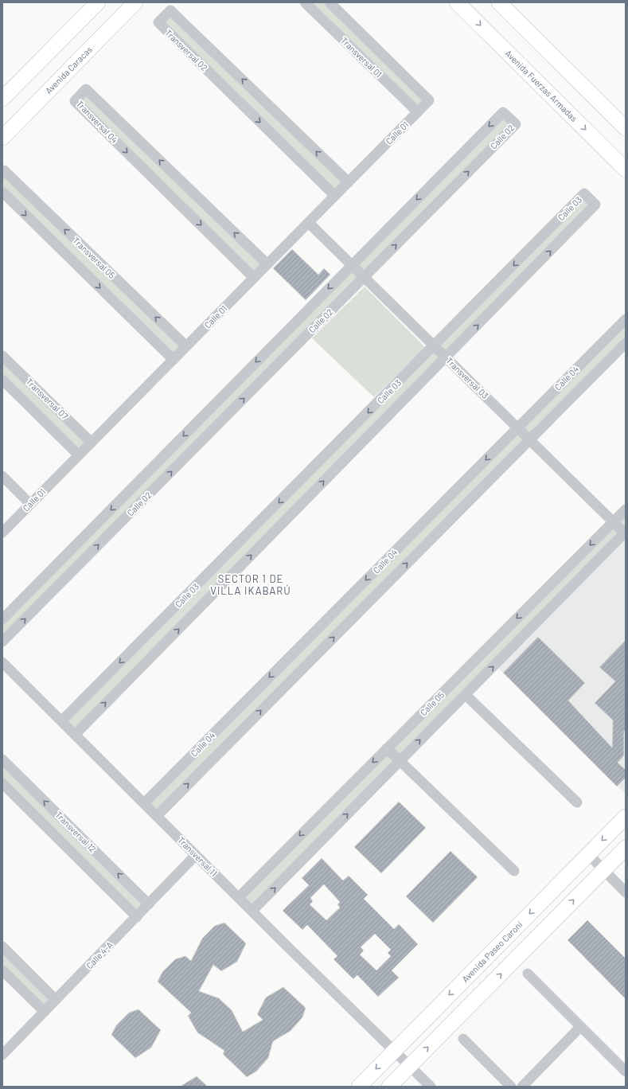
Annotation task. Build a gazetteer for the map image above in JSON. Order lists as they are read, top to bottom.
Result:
{
  "streets": {
    "street": [
      "Transversal 02",
      "Transversal 01",
      "Avenida Caracas",
      "Avenida Fuerzas Armadas",
      "Transversal 04",
      "Calle 01",
      "Calle 02",
      "Calle 03",
      "Transversal 05",
      "Transversal 03",
      "Calle 04",
      "Transversal 07",
      "Calle 05",
      "Transversal 12",
      "Transversal 11",
      "Avenida Paseo Caroní",
      "Calle 4-A"
    ]
  },
  "crossings": [
    ["Transversal 02", "Calle 01"],
    ["Transversal 01", "Calle 01"],
    ["Transversal 04", "Calle 01"],
    ["Calle 01", "Transversal 05"],
    ["Calle 01", "Transversal 03"],
    ["Calle 01", "Transversal 07"],
    ["Calle 02", "Transversal 03"],
    ["Calle 03", "Transversal 03"],
    ["Calle 03", "Transversal 11"],
    ["Transversal 03", "Calle 04"],
    ["Transversal 03", "Calle 05"],
    ["Calle 04", "Transversal 11"],
    ["Calle 05", "Transversal 11"],
    ["Transversal 12", "Calle 4-A"],
    ["Transversal 11", "Avenida Paseo Caroní"],
    ["Transversal 11", "Calle 4-A"]
  ],
  "districts": ["SECTOR 1 DE VILLA IKABARÚ"]
}
